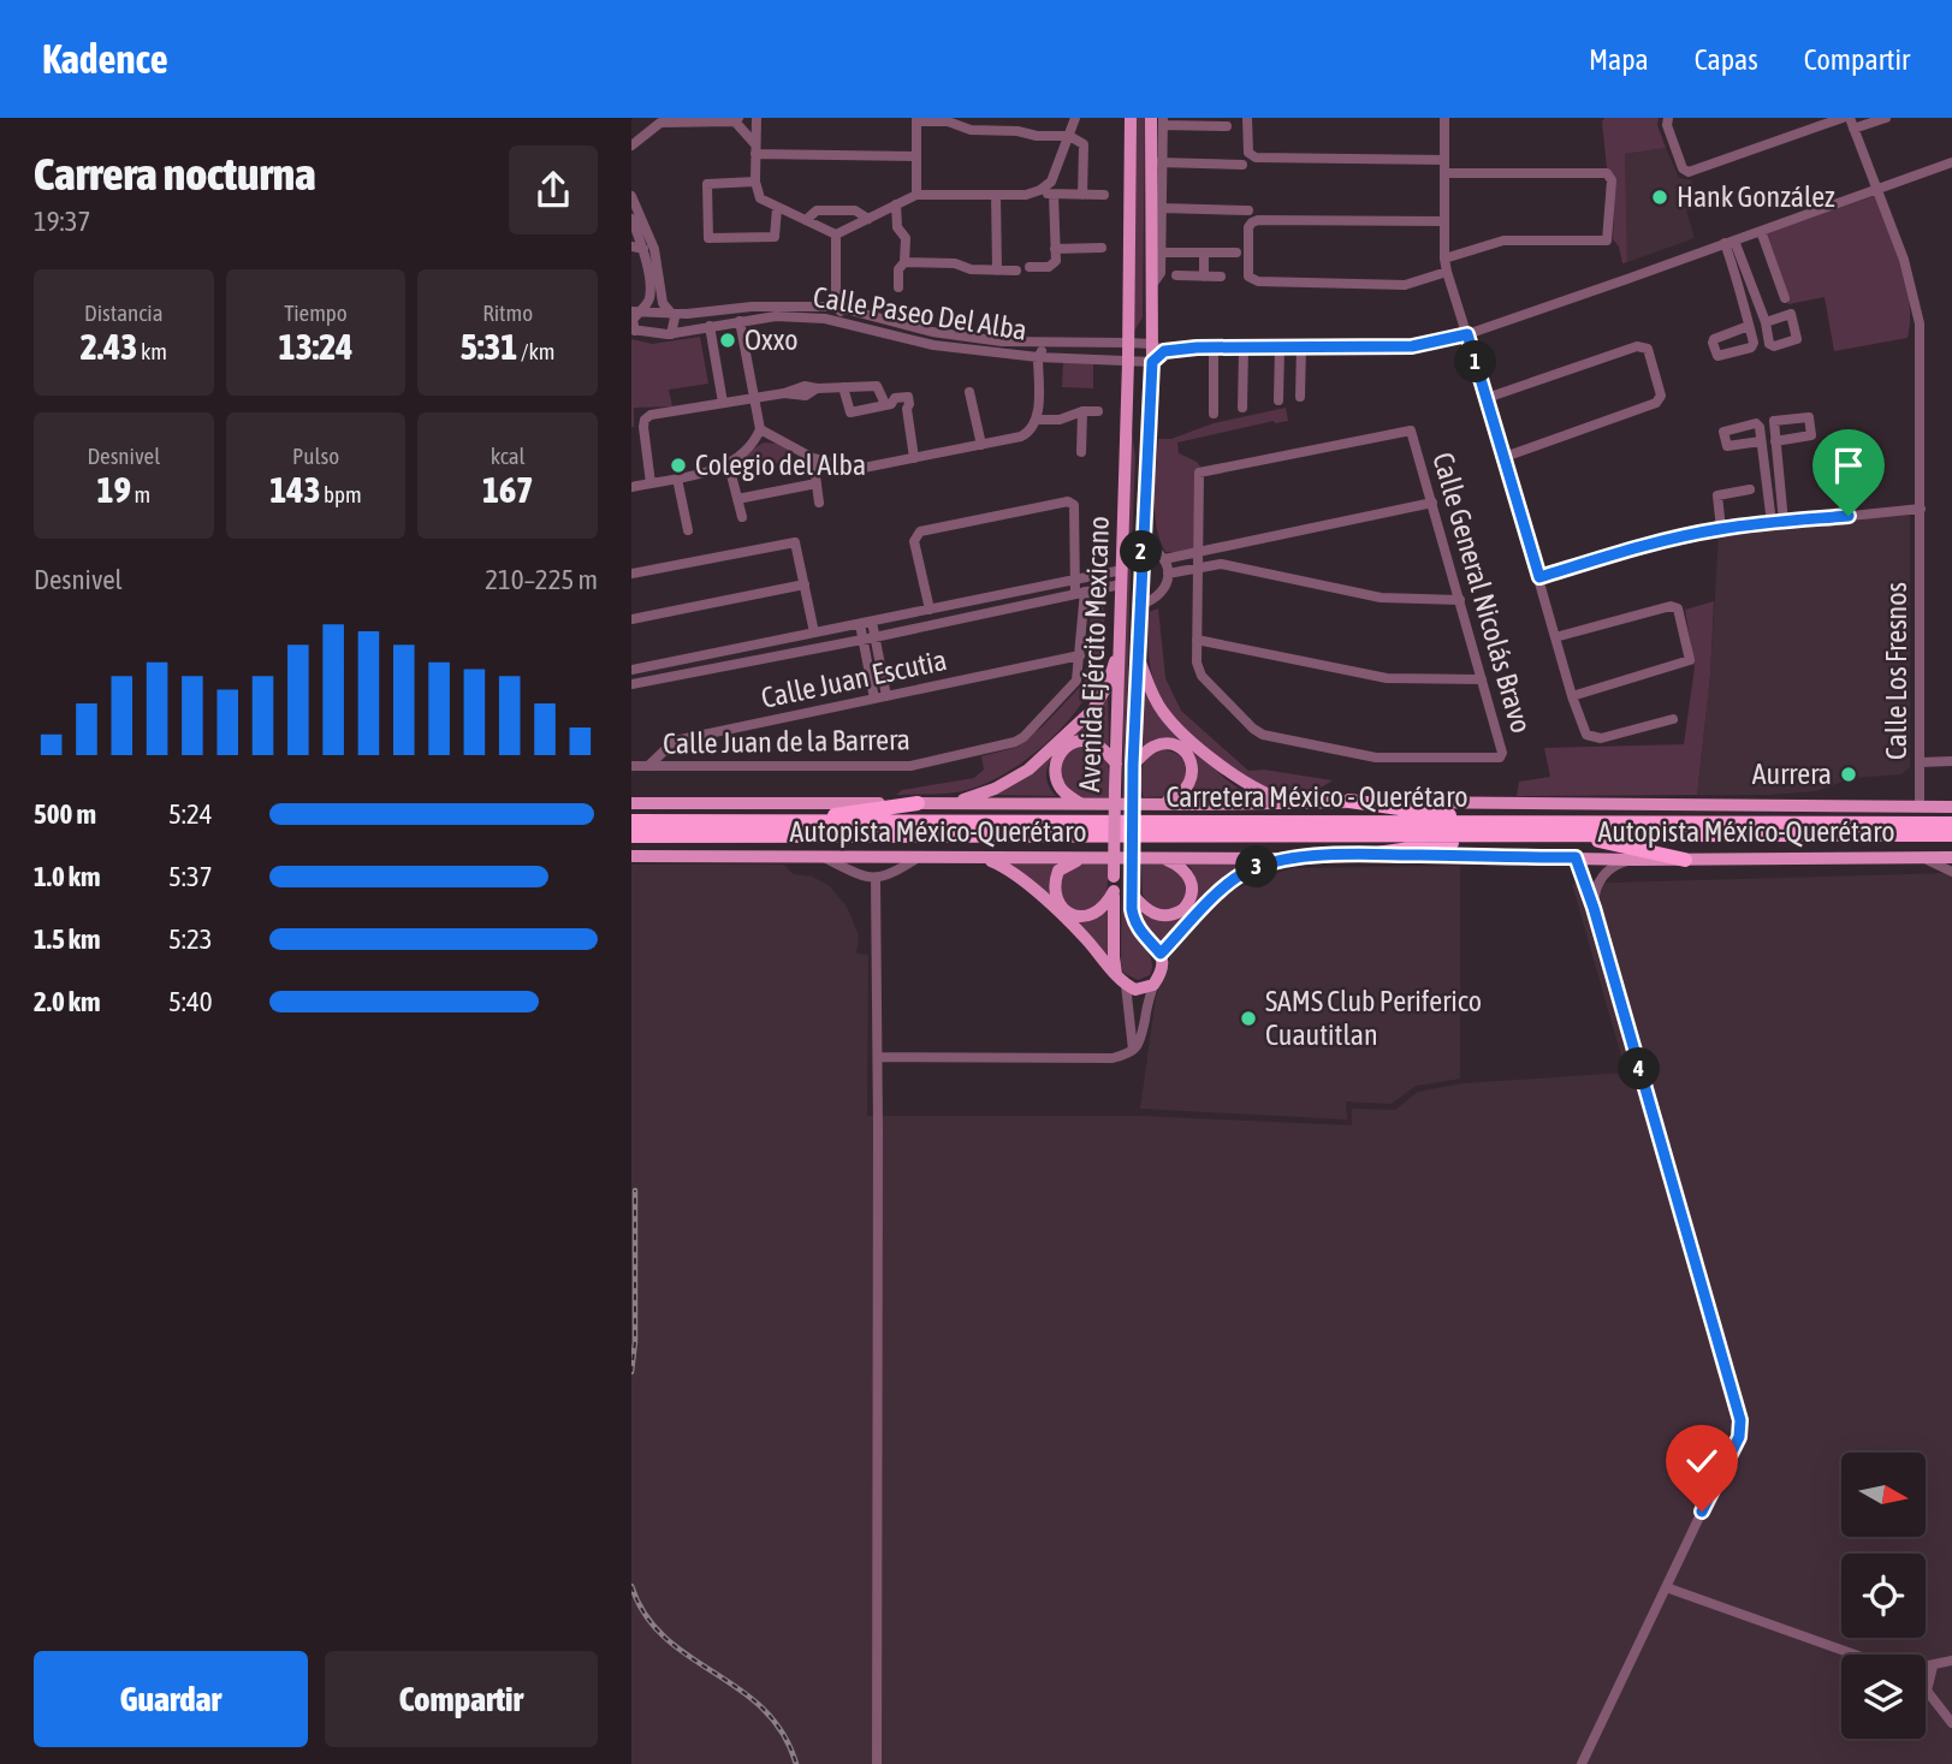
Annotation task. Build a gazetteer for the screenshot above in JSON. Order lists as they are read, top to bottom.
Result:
{
  "streets": {
    "highway": ["Carretera México - Querétaro"],
    "main road": ["Avenida Ejército Mexicano", "Autopista México-Querétaro"],
    "street": [
      "Calle Paseo Del Alba",
      "Calle General Nicolás Bravo",
      "Calle Los Fresnos",
      "Calle Juan Escutia",
      "Calle Juan de la Barrera"
    ]
  },
  "crossings": [
    ["Calle Paseo Del Alba", "Avenida Ejército Mexicano"],
    ["Calle Los Fresnos", "Autopista México-Querétaro"],
    ["Calle Juan Escutia", "Calle Juan de la Barrera"]
  ],
  "places": [
    "Hank González",
    "Oxxo",
    "Colegio del Alba",
    "Aurrera",
    "SAMS Club Periferico Cuautitlan"
  ],
  "north": "right",
  "page": {
    "header": "Kadence",
    "nav": ["Mapa", "Capas", "Compartir"],
    "heading": ["Carrera nocturna", "19:37"],
    "stats": [
      ["Distancia", "2.43 km"],
      ["Tiempo", "13:24"],
      ["Ritmo", "5:31 /km"],
      ["Desnivel", "19 m"],
      ["Pulso", "143 bpm"],
      ["kcal", "167"]
    ],
    "pins": [
      "1",
      "2",
      "3",
      "4"
    ],
    "chart": ["Desnivel", "210–225 m"],
    "list": [
      {
        "name": "500 m",
        "note": "5:24"
      },
      {
        "name": "1.0 km",
        "note": "5:37"
      },
      {
        "name": "1.5 km",
        "note": "5:23"
      },
      {
        "name": "2.0 km",
        "note": "5:40"
      }
    ],
    "buttons": ["Guardar", "Compartir"]
  }
}
